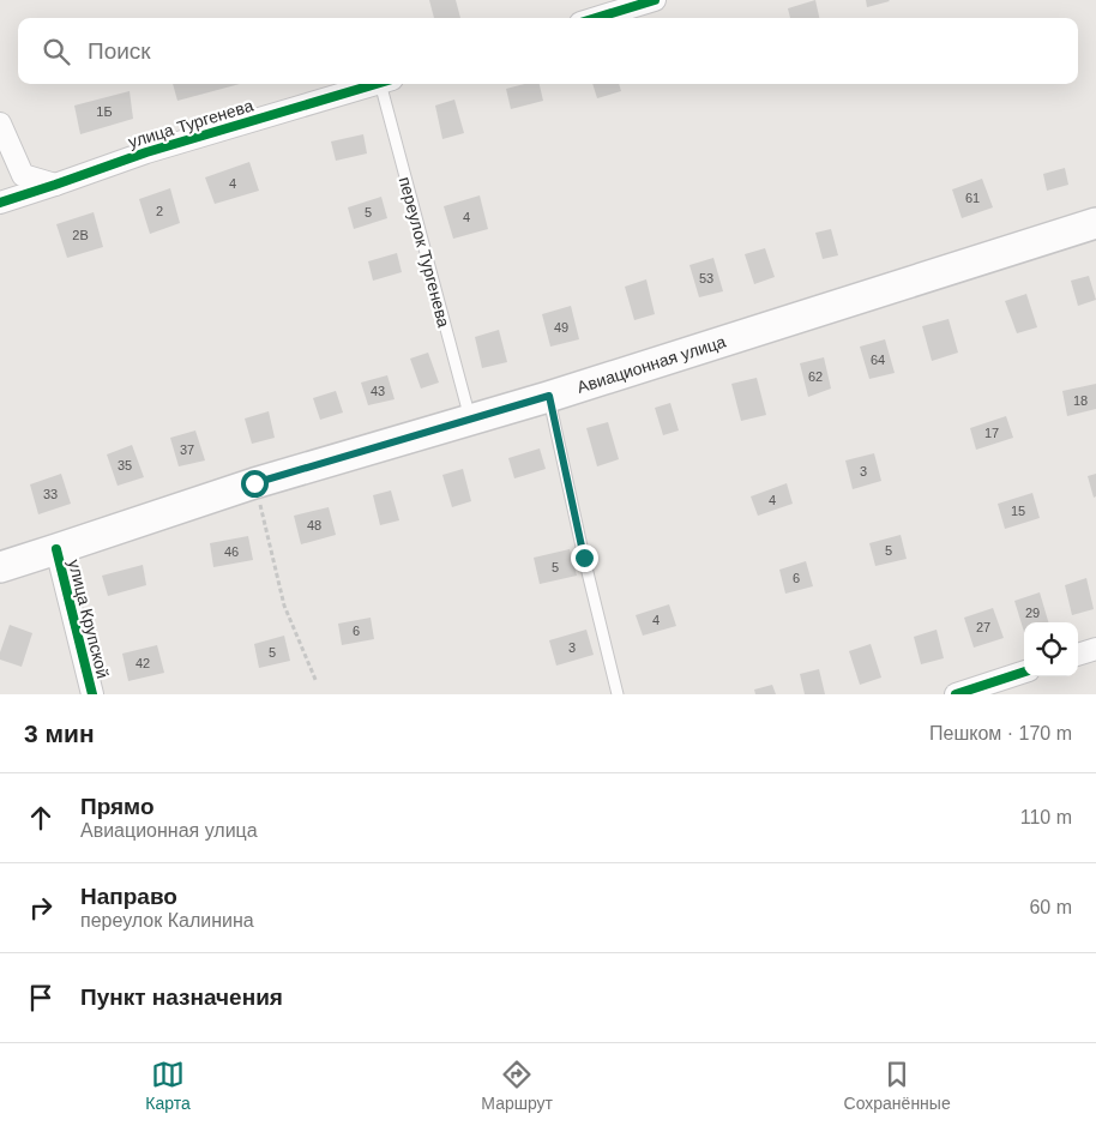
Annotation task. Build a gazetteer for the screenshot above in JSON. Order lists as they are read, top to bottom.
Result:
{
  "streets": {
    "main road": ["Авиационная улица"],
    "street": ["улица Тургенева", "улица Крупской"],
    "lane": ["переулок Тургенева"]
  },
  "crossings": [
    ["переулок Тургенева", "Авиационная улица"],
    ["Авиационная улица", "улица Крупской"]
  ],
  "house_numbers": [
    "1Б",
    "4",
    "61",
    "2",
    "5",
    "4",
    "2В",
    "53",
    "49",
    "64",
    "62",
    "43",
    "18",
    "17",
    "37",
    "35",
    "3",
    "33",
    "4",
    "15",
    "48",
    "5",
    "46",
    "5",
    "6",
    "29",
    "4",
    "27",
    "6",
    "3",
    "5",
    "42"
  ],
  "page": {
    "search": "Поиск",
    "heading": ["3 мин", "Пешком · 170 m"],
    "list": [
      ["Прямо", "Авиационная улица", "110 m"],
      ["Направо", "переулок Калинина", "60 m"],
      "Пункт назначения"
    ],
    "nav": ["Карта", "Маршрут", "Сохранённые"]
  }
}
